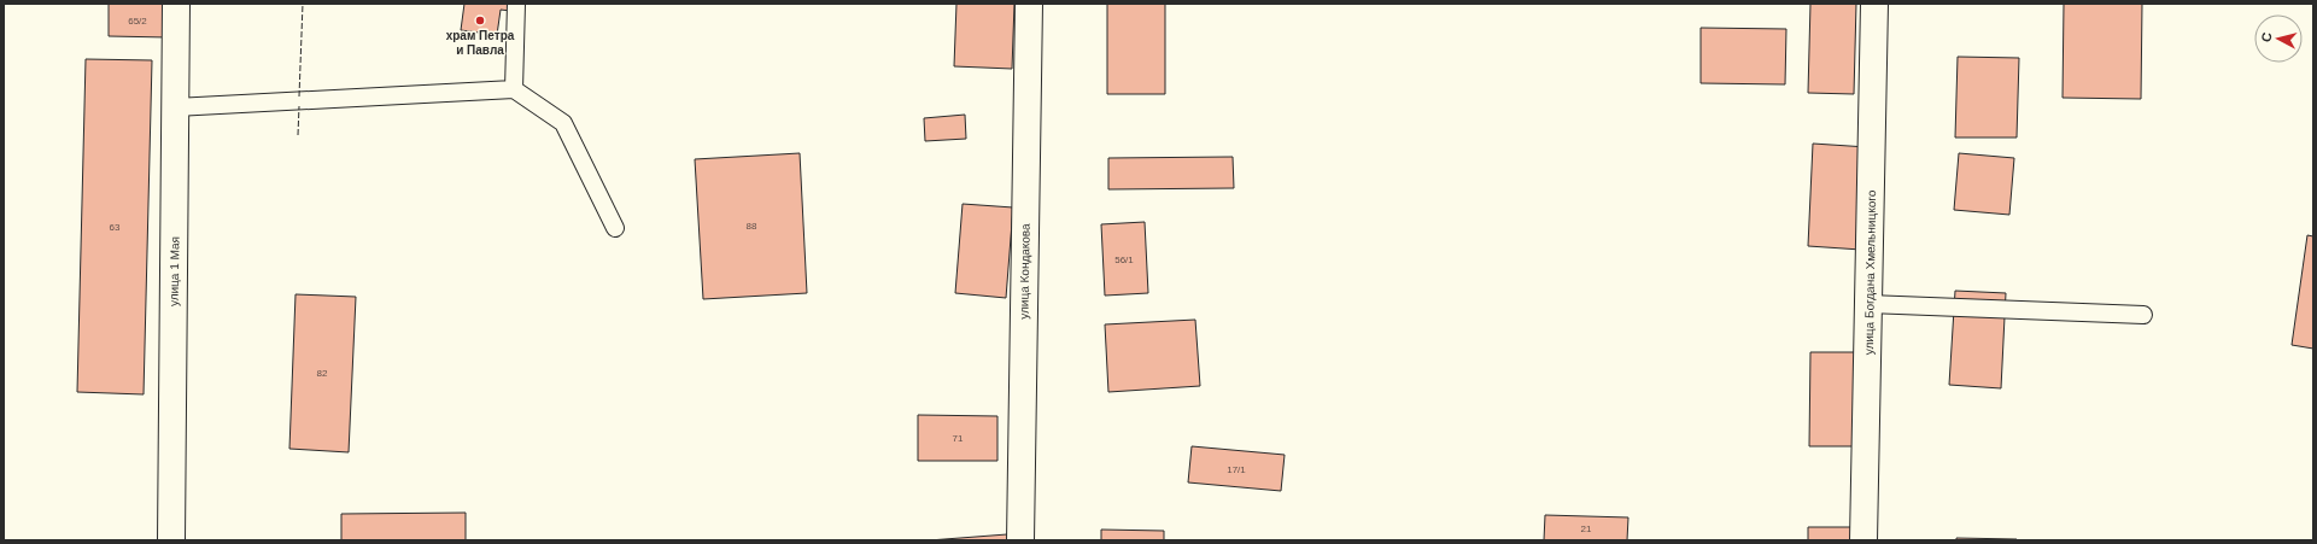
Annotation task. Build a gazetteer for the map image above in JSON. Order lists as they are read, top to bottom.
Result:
{
  "streets": {
    "street": ["улица 1 Мая", "улица Кондакова", "улица Богдана Хмельницкого"]
  },
  "places": ["храм Петра и Павла"],
  "house_numbers": [
    "65/2",
    "88",
    "63",
    "56/1",
    "82",
    "71",
    "17/1",
    "21"
  ],
  "north": "left"
}
